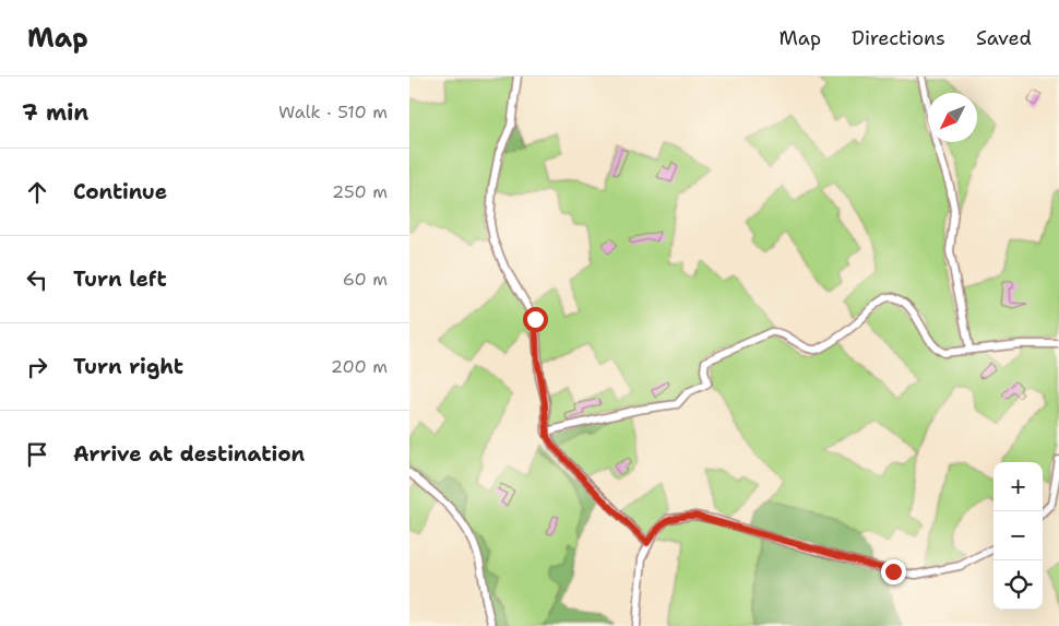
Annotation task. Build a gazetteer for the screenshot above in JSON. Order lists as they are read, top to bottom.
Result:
{
  "north": "bottom left",
  "page": {
    "header": "Map",
    "nav": ["Map", "Directions", "Saved"],
    "heading": ["7 min", "Walk · 510 m"],
    "list": [
      ["Continue", "250 m"],
      ["Turn left", "60 m"],
      ["Turn right", "200 m"],
      "Arrive at destination"
    ],
    "map_buttons": ["+", "−"]
  }
}
